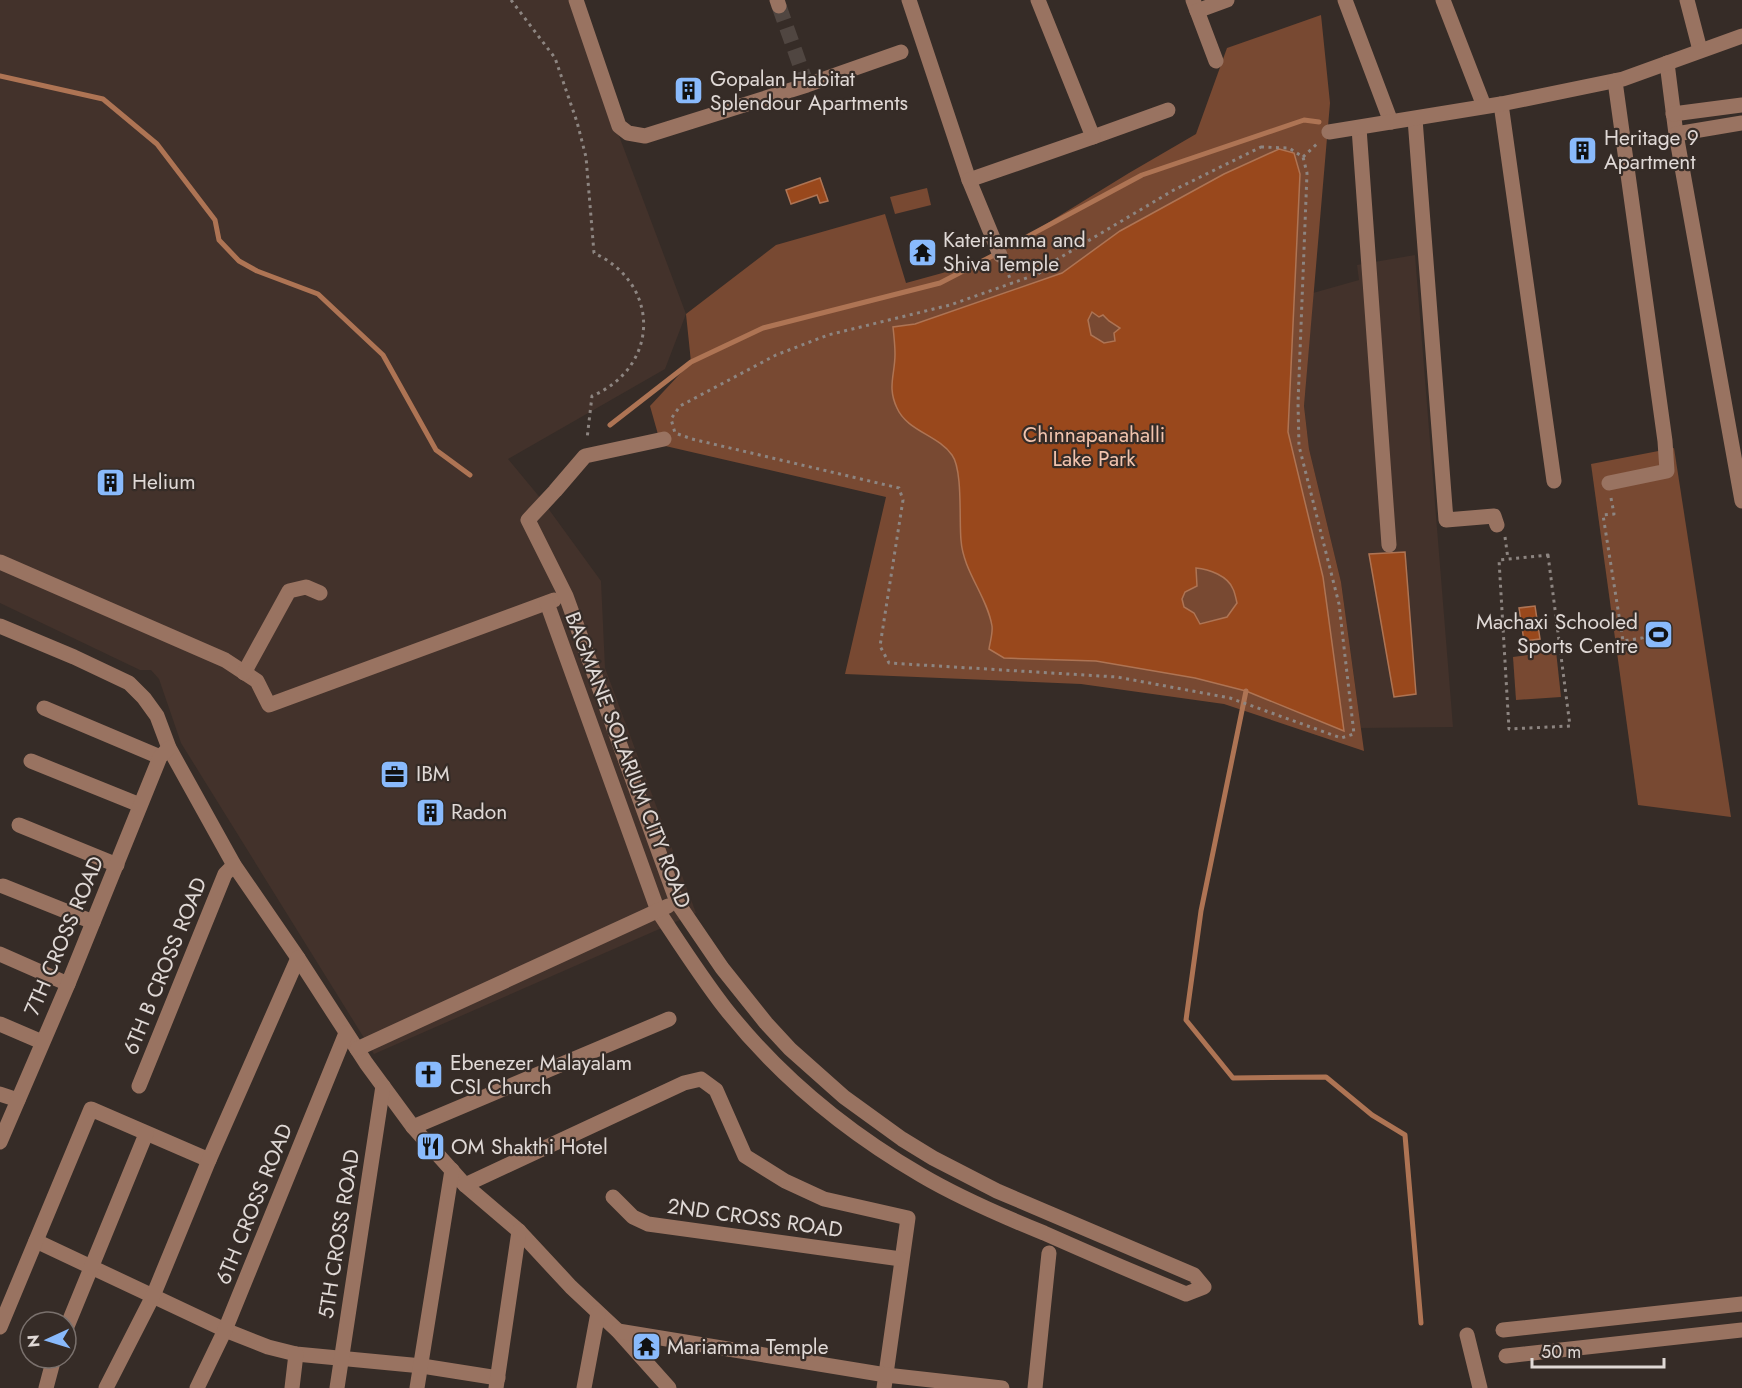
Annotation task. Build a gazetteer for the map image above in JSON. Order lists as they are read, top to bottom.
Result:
{
  "streets": {
    "street": [
      "BAGMANE SOLARIUM CITY ROAD",
      "7TH CROSS ROAD",
      "6TH B CROSS ROAD",
      "6TH CROSS ROAD",
      "2ND CROSS ROAD",
      "5TH CROSS ROAD"
    ]
  },
  "parks": ["Chinnapanahalli Lake Park"],
  "places": {
    "building": [
      "Gopalan Habitat Splendour Apartments",
      "Heritage 9 Apartment",
      "Helium",
      "Radon"
    ],
    "temple": ["Kateriamma and Shiva Temple", "Mariamma Temple"],
    "sports": ["Machaxi Schooled Sports Centre"],
    "office": ["IBM"],
    "church": ["Ebenezer Malayalam CSI Church"],
    "restaurant": ["OM Shakthi Hotel"]
  },
  "scale_bar": "50 m",
  "north": "left"
}
